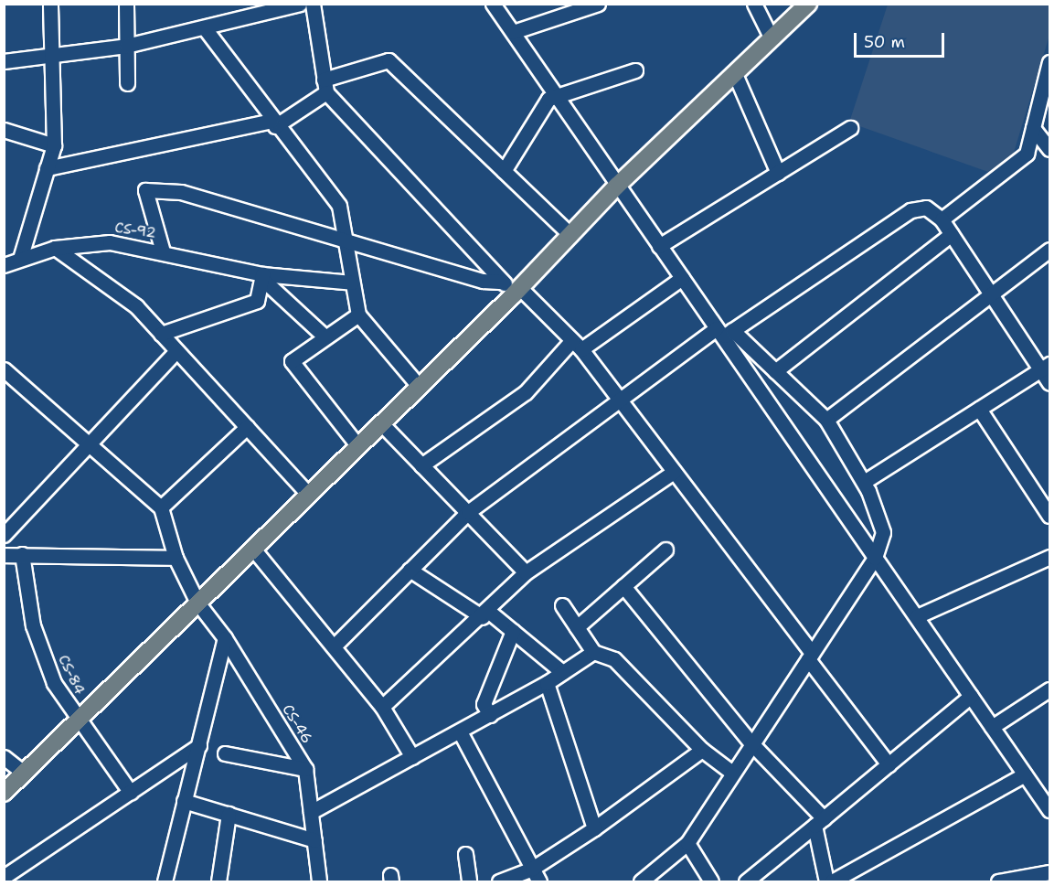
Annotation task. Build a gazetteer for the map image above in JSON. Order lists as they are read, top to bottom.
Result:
{
  "streets": {
    "street": ["CS-92", "CS-84", "CS-46"]
  },
  "scale_bar": "50 m"
}
